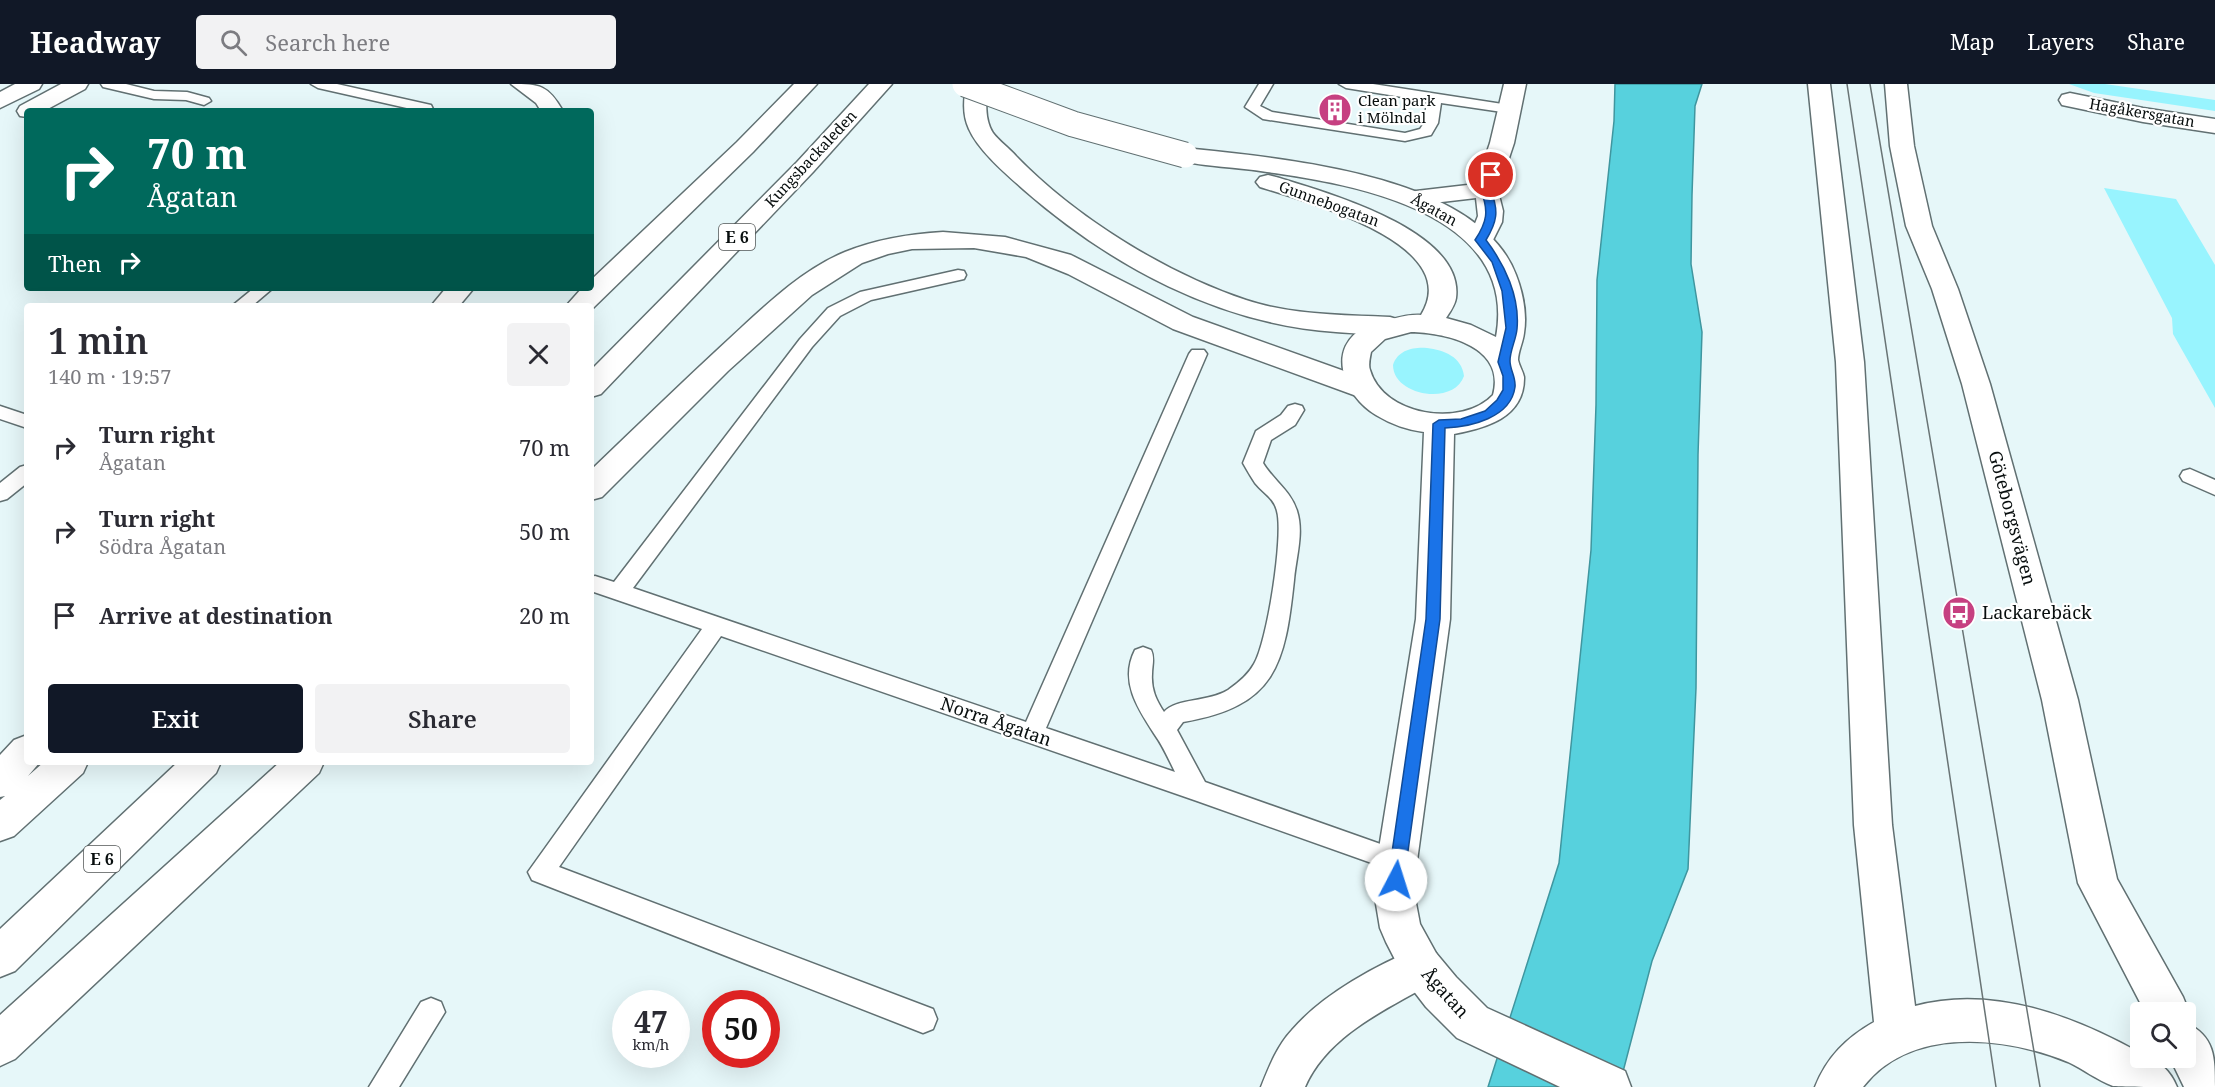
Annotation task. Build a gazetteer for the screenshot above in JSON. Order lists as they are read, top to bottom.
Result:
{
  "streets": {
    "main road": [
      "Hagåkersgatan",
      "Kungsbackaleden",
      "Gunnebogatan",
      "Ågatan",
      "E 6",
      "Göteborgsvägen"
    ],
    "lane": ["Norra Ågatan"]
  },
  "crossings": [
    ["Gunnebogatan", "Ågatan"],
    ["Ågatan", "Norra Ågatan"]
  ],
  "places": {
    "building": ["Clean park i Mölndal"],
    "bus stop": ["Lackarebäck"]
  },
  "page": {
    "header": "Headway",
    "search": "Search here",
    "nav": ["Map", "Layers", "Share"],
    "turn": ["70 m", "Ågatan"],
    "then": "Then",
    "heading": ["1 min", "140 m · 19:57"],
    "list": [
      {
        "name": "Turn right",
        "note": "Ågatan",
        "value": "70 m"
      },
      {
        "name": "Turn right",
        "note": "Södra Ågatan",
        "value": "50 m"
      },
      {
        "name": "Arrive at destination",
        "value": "20 m"
      }
    ],
    "buttons": ["Exit", "Share"],
    "speed": "47 km/h",
    "limit": "50"
  }
}
